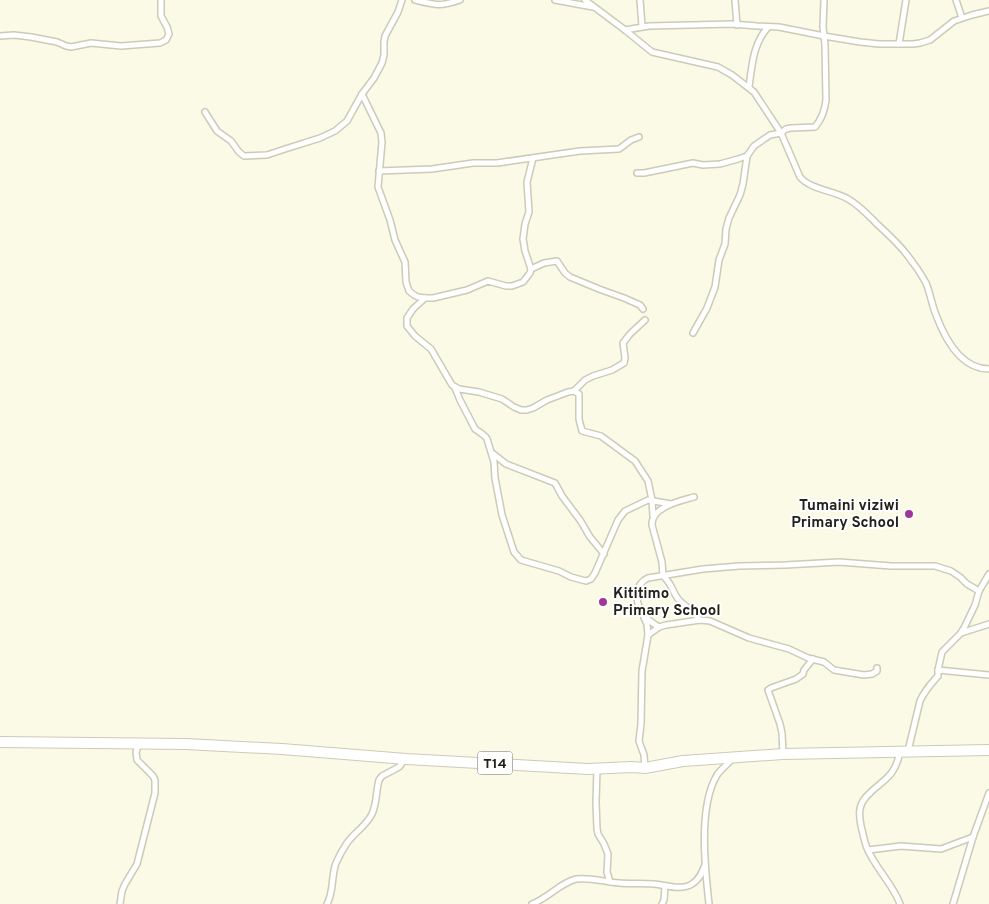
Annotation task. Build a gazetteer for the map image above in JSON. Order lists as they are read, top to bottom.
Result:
{
  "streets": {
    "highway": ["T14"]
  },
  "places": ["Tumaini viziwi Primary School", "Kititimo Primary School"]
}
